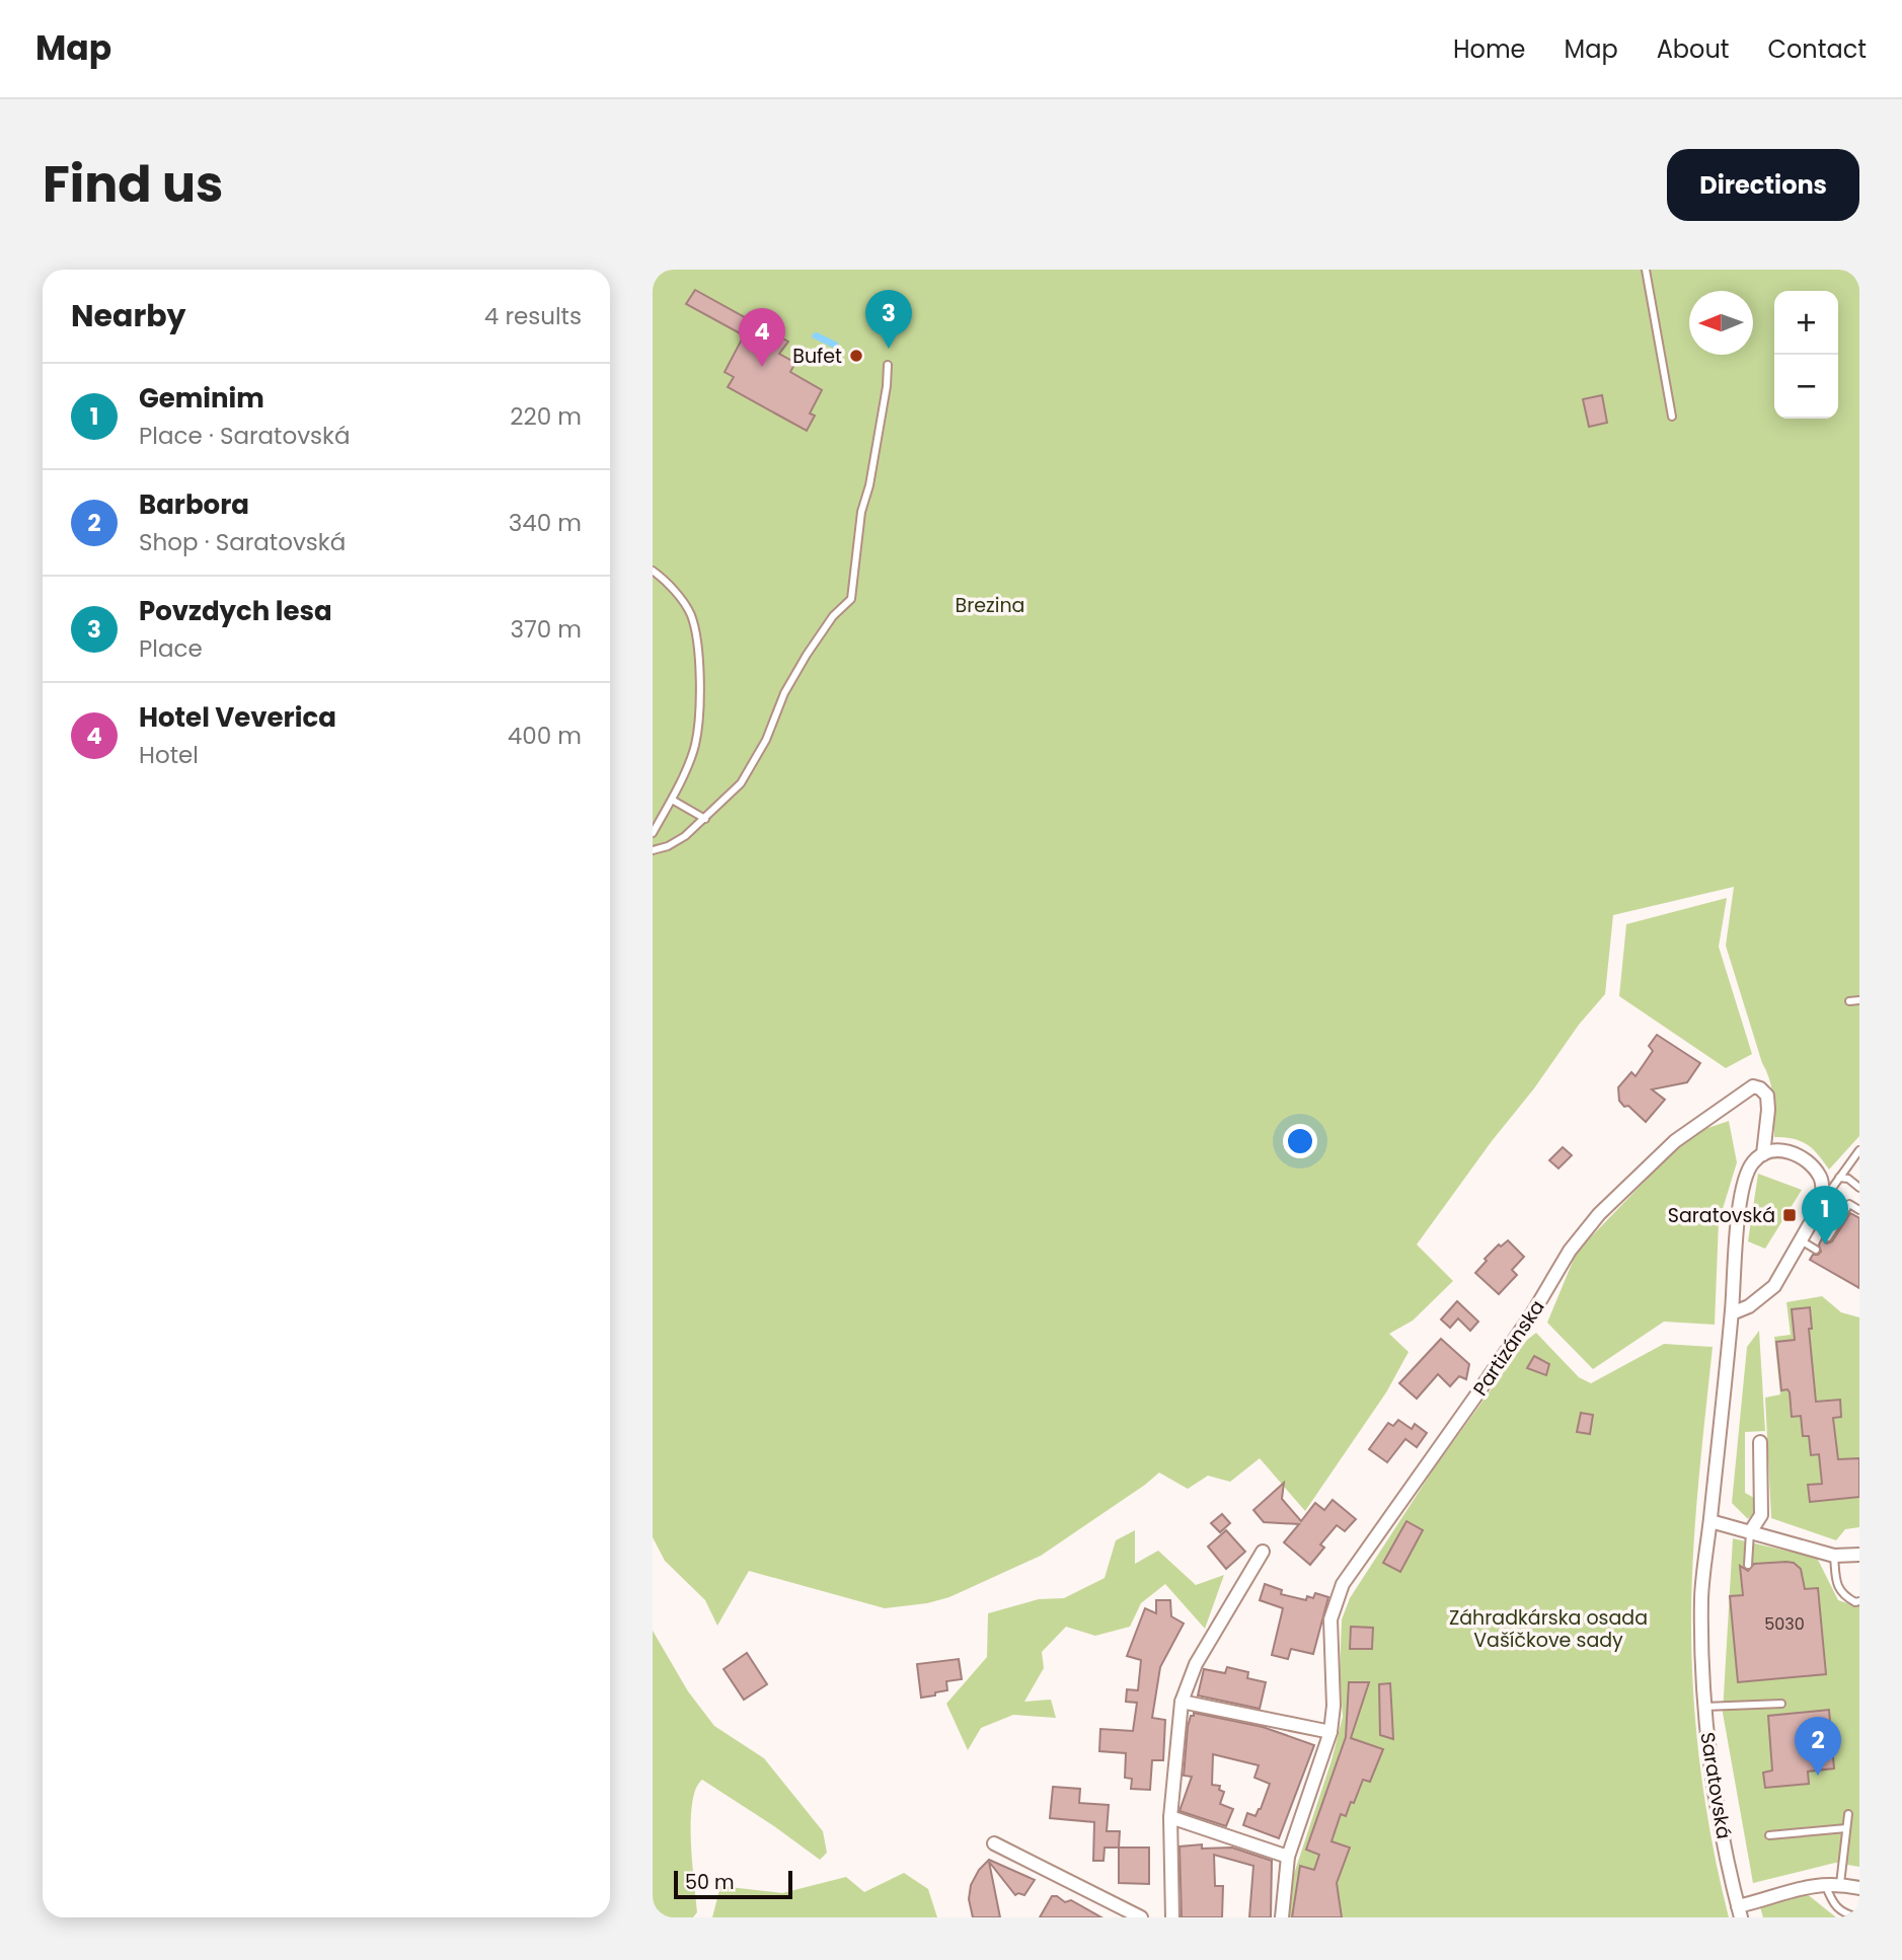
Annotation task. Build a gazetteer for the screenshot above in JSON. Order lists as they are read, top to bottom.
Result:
{
  "streets": {
    "street": ["Partizánska", "Saratovská"]
  },
  "crossings": [
    ["Partizánska", "Saratovská"]
  ],
  "parks": ["Brezina", "Záhradkárska osada Vašíčkove sady"],
  "places": {
    "other": ["Bufet"],
    "transit": ["Saratovská"]
  },
  "house_numbers": ["5030"],
  "scale_bar": "50 m",
  "north": "left",
  "page": {
    "header": "Map",
    "nav": [
      "Home",
      "Map",
      "About",
      "Contact"
    ],
    "title": "Find us",
    "buttons": "Directions",
    "heading": ["Nearby", "4 results"],
    "pins": [
      "3",
      "4",
      "1",
      "2"
    ],
    "map_buttons": ["+", "−"],
    "list": [
      {
        "mark": "1",
        "name": "Geminim",
        "note": "Place · Saratovská",
        "value": "220 m"
      },
      {
        "mark": "2",
        "name": "Barbora",
        "note": "Shop · Saratovská",
        "value": "340 m"
      },
      {
        "mark": "3",
        "name": "Povzdych lesa",
        "note": "Place",
        "value": "370 m"
      },
      {
        "mark": "4",
        "name": "Hotel Veverica",
        "note": "Hotel",
        "value": "400 m"
      }
    ],
    "scale": "50 m"
  }
}
